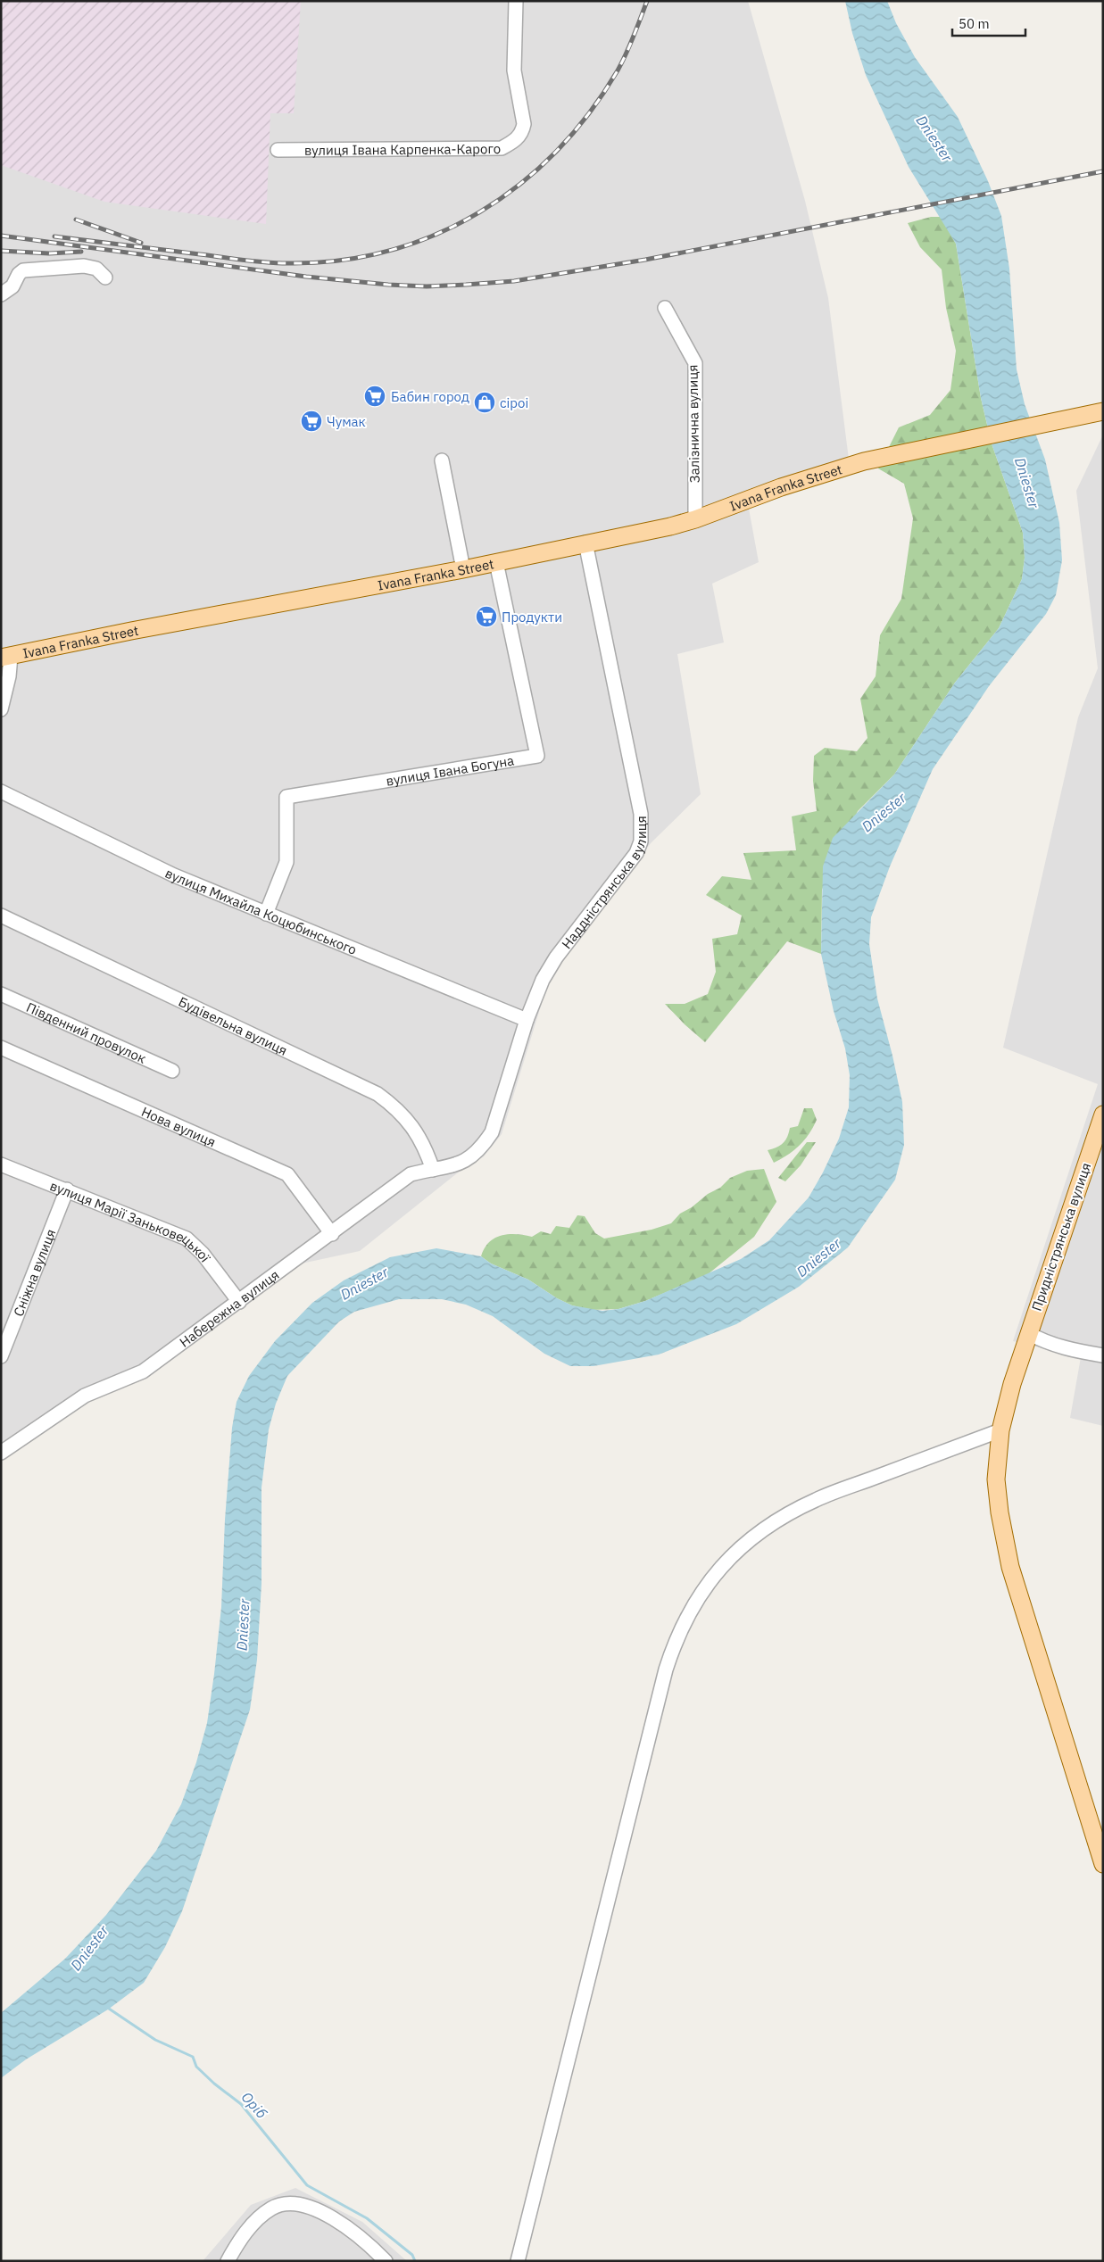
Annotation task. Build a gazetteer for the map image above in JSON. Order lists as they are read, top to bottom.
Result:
{
  "streets": {
    "main road": ["Ivana Franka Street", "Придністрянська вулиця"],
    "street": [
      "вулиця Івана Карпенка-Карого",
      "Залізнична вулиця",
      "вулиця Івана Богуна",
      "Наддністрянська вулиця",
      "вулиця Михайла Коцюбинського",
      "Будівельна вулиця",
      "Південний провулок",
      "Нова вулиця",
      "вулиця Марії Заньковецької",
      "Сніжна вулиця",
      "Набережна вулиця"
    ]
  },
  "crossings": [
    ["Залізнична вулиця", "Ivana Franka Street"],
    ["Ivana Franka Street", "вулиця Івана Богуна"],
    ["Ivana Franka Street", "Наддністрянська вулиця"],
    ["вулиця Івана Богуна", "вулиця Михайла Коцюбинського"],
    ["Наддністрянська вулиця", "вулиця Михайла Коцюбинського"],
    ["Наддністрянська вулиця", "Набережна вулиця"],
    ["Будівельна вулиця", "Набережна вулиця"],
    ["Нова вулиця", "Набережна вулиця"],
    ["вулиця Марії Заньковецької", "Сніжна вулиця"],
    ["вулиця Марії Заньковецької", "Набережна вулиця"]
  ],
  "water": ["Dniester", "Оріб"],
  "places": {
    "supermarket": ["Бабин город", "Чумак", "Продукти"],
    "shop": ["сіроі"]
  },
  "scale_bar": "50 m"
}
